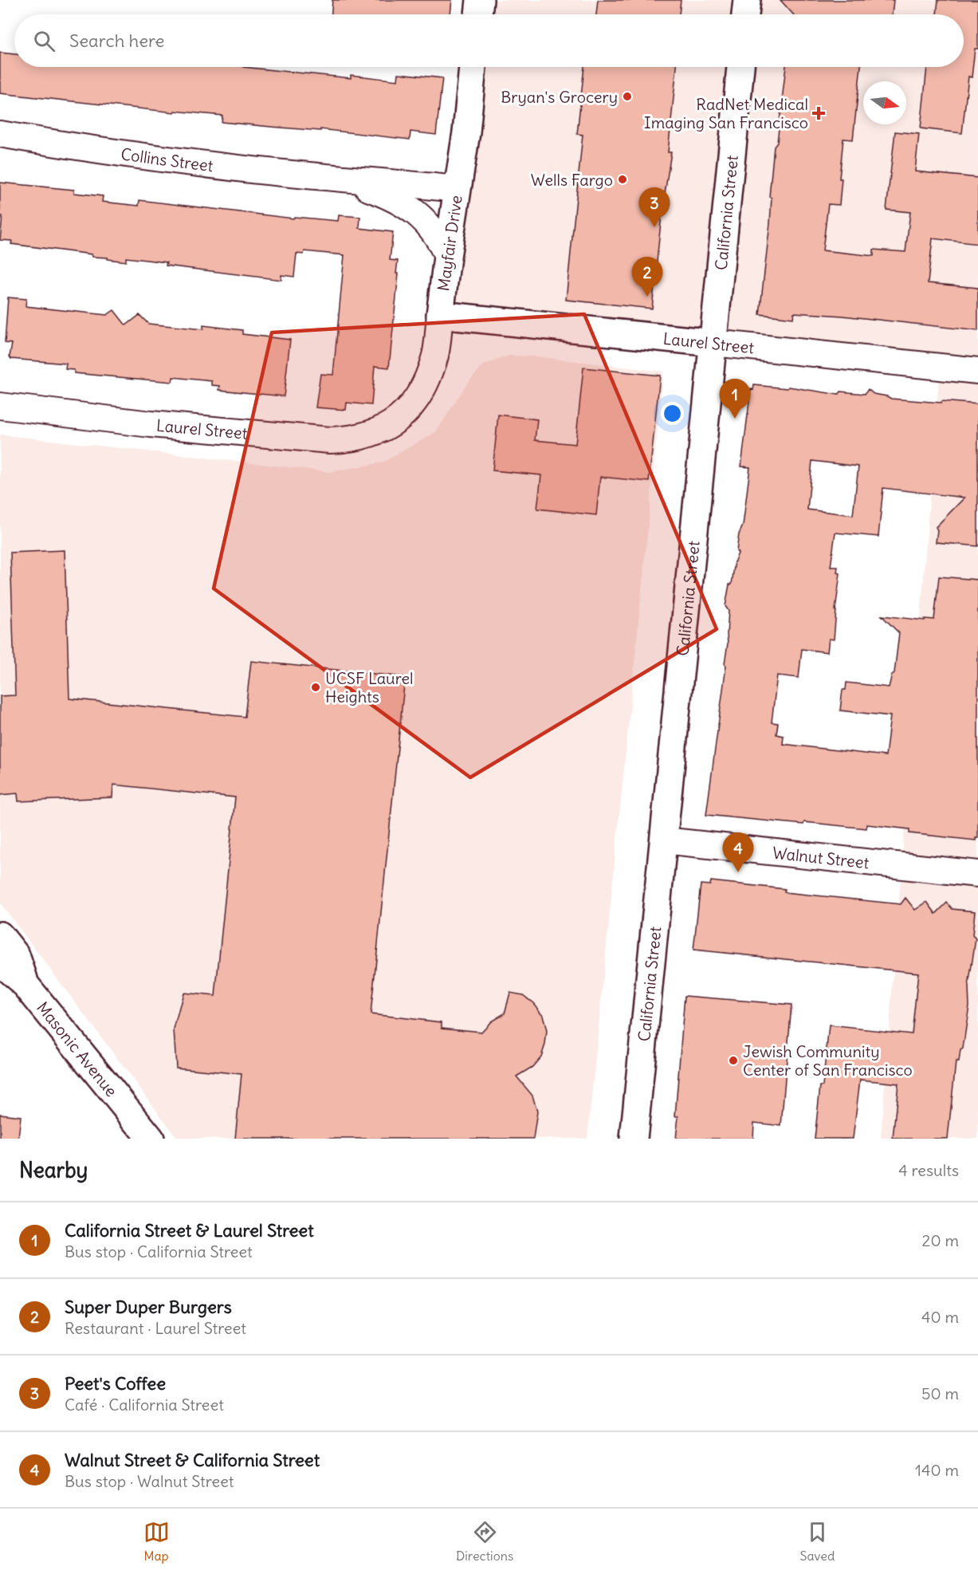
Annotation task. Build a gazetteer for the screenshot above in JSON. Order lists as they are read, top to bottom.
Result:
{
  "streets": {
    "main road": [
      "California Street",
      "Mayfair Drive",
      "Laurel Street",
      "Masonic Avenue"
    ],
    "street": ["Collins Street", "Walnut Street"]
  },
  "crossings": [
    ["Collins Street", "Mayfair Drive"],
    ["California Street", "Laurel Street"],
    ["California Street", "Walnut Street"],
    ["Mayfair Drive", "Laurel Street"]
  ],
  "places": {
    "other": [
      "Bryan's Grocery",
      "Wells Fargo",
      "UCSF Laurel Heights",
      "Jewish Community Center of San Francisco"
    ],
    "health": ["RadNet Medical Imaging San Francisco"]
  },
  "north": "right",
  "page": {
    "search": "Search here",
    "pins": [
      "3",
      "2",
      "1",
      "4"
    ],
    "heading": ["Nearby", "4 results"],
    "list": [
      {
        "mark": "1",
        "name": "California Street & Laurel Street",
        "note": "Bus stop · California Street",
        "value": "20 m"
      },
      {
        "mark": "2",
        "name": "Super Duper Burgers",
        "note": "Restaurant · Laurel Street",
        "value": "40 m"
      },
      {
        "mark": "3",
        "name": "Peet's Coffee",
        "note": "Café · California Street",
        "value": "50 m"
      },
      {
        "mark": "4",
        "name": "Walnut Street & California Street",
        "note": "Bus stop · Walnut Street",
        "value": "140 m"
      }
    ],
    "nav": ["Map", "Directions", "Saved"]
  }
}
